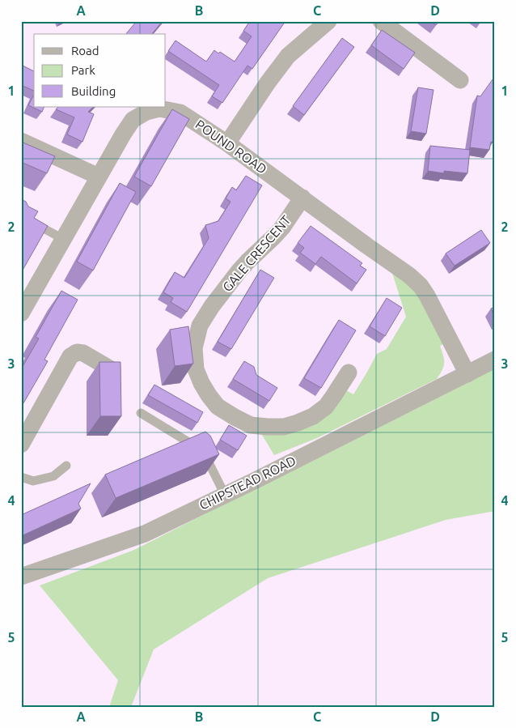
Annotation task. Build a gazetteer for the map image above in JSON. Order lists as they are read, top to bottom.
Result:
{
  "streets": {
    "street": ["POUND ROAD", "GALE CRESCENT", "CHIPSTEAD ROAD"]
  },
  "crossings": [
    ["POUND ROAD", "GALE CRESCENT"],
    ["POUND ROAD", "CHIPSTEAD ROAD"]
  ],
  "legend": ["Road", "Park", "Building"],
  "grid": {
    "columns": [
      "A",
      "B",
      "C",
      "D"
    ],
    "rows": [
      "1",
      "2",
      "3",
      "4",
      "5"
    ]
  }
}
